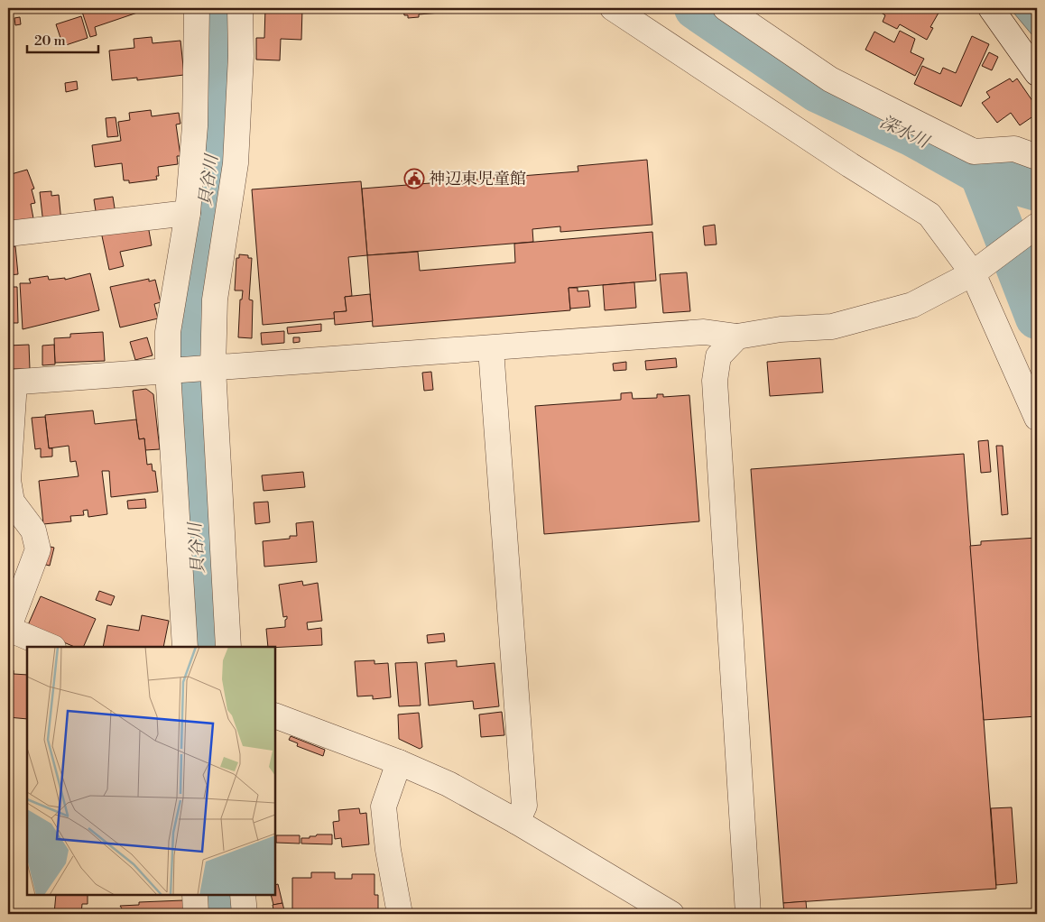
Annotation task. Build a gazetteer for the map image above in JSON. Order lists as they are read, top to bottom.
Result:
{
  "water": ["深水川", "貝谷川"],
  "places": {
    "public building": ["神辺東児童館"]
  },
  "scale_bar": "20 m"
}
